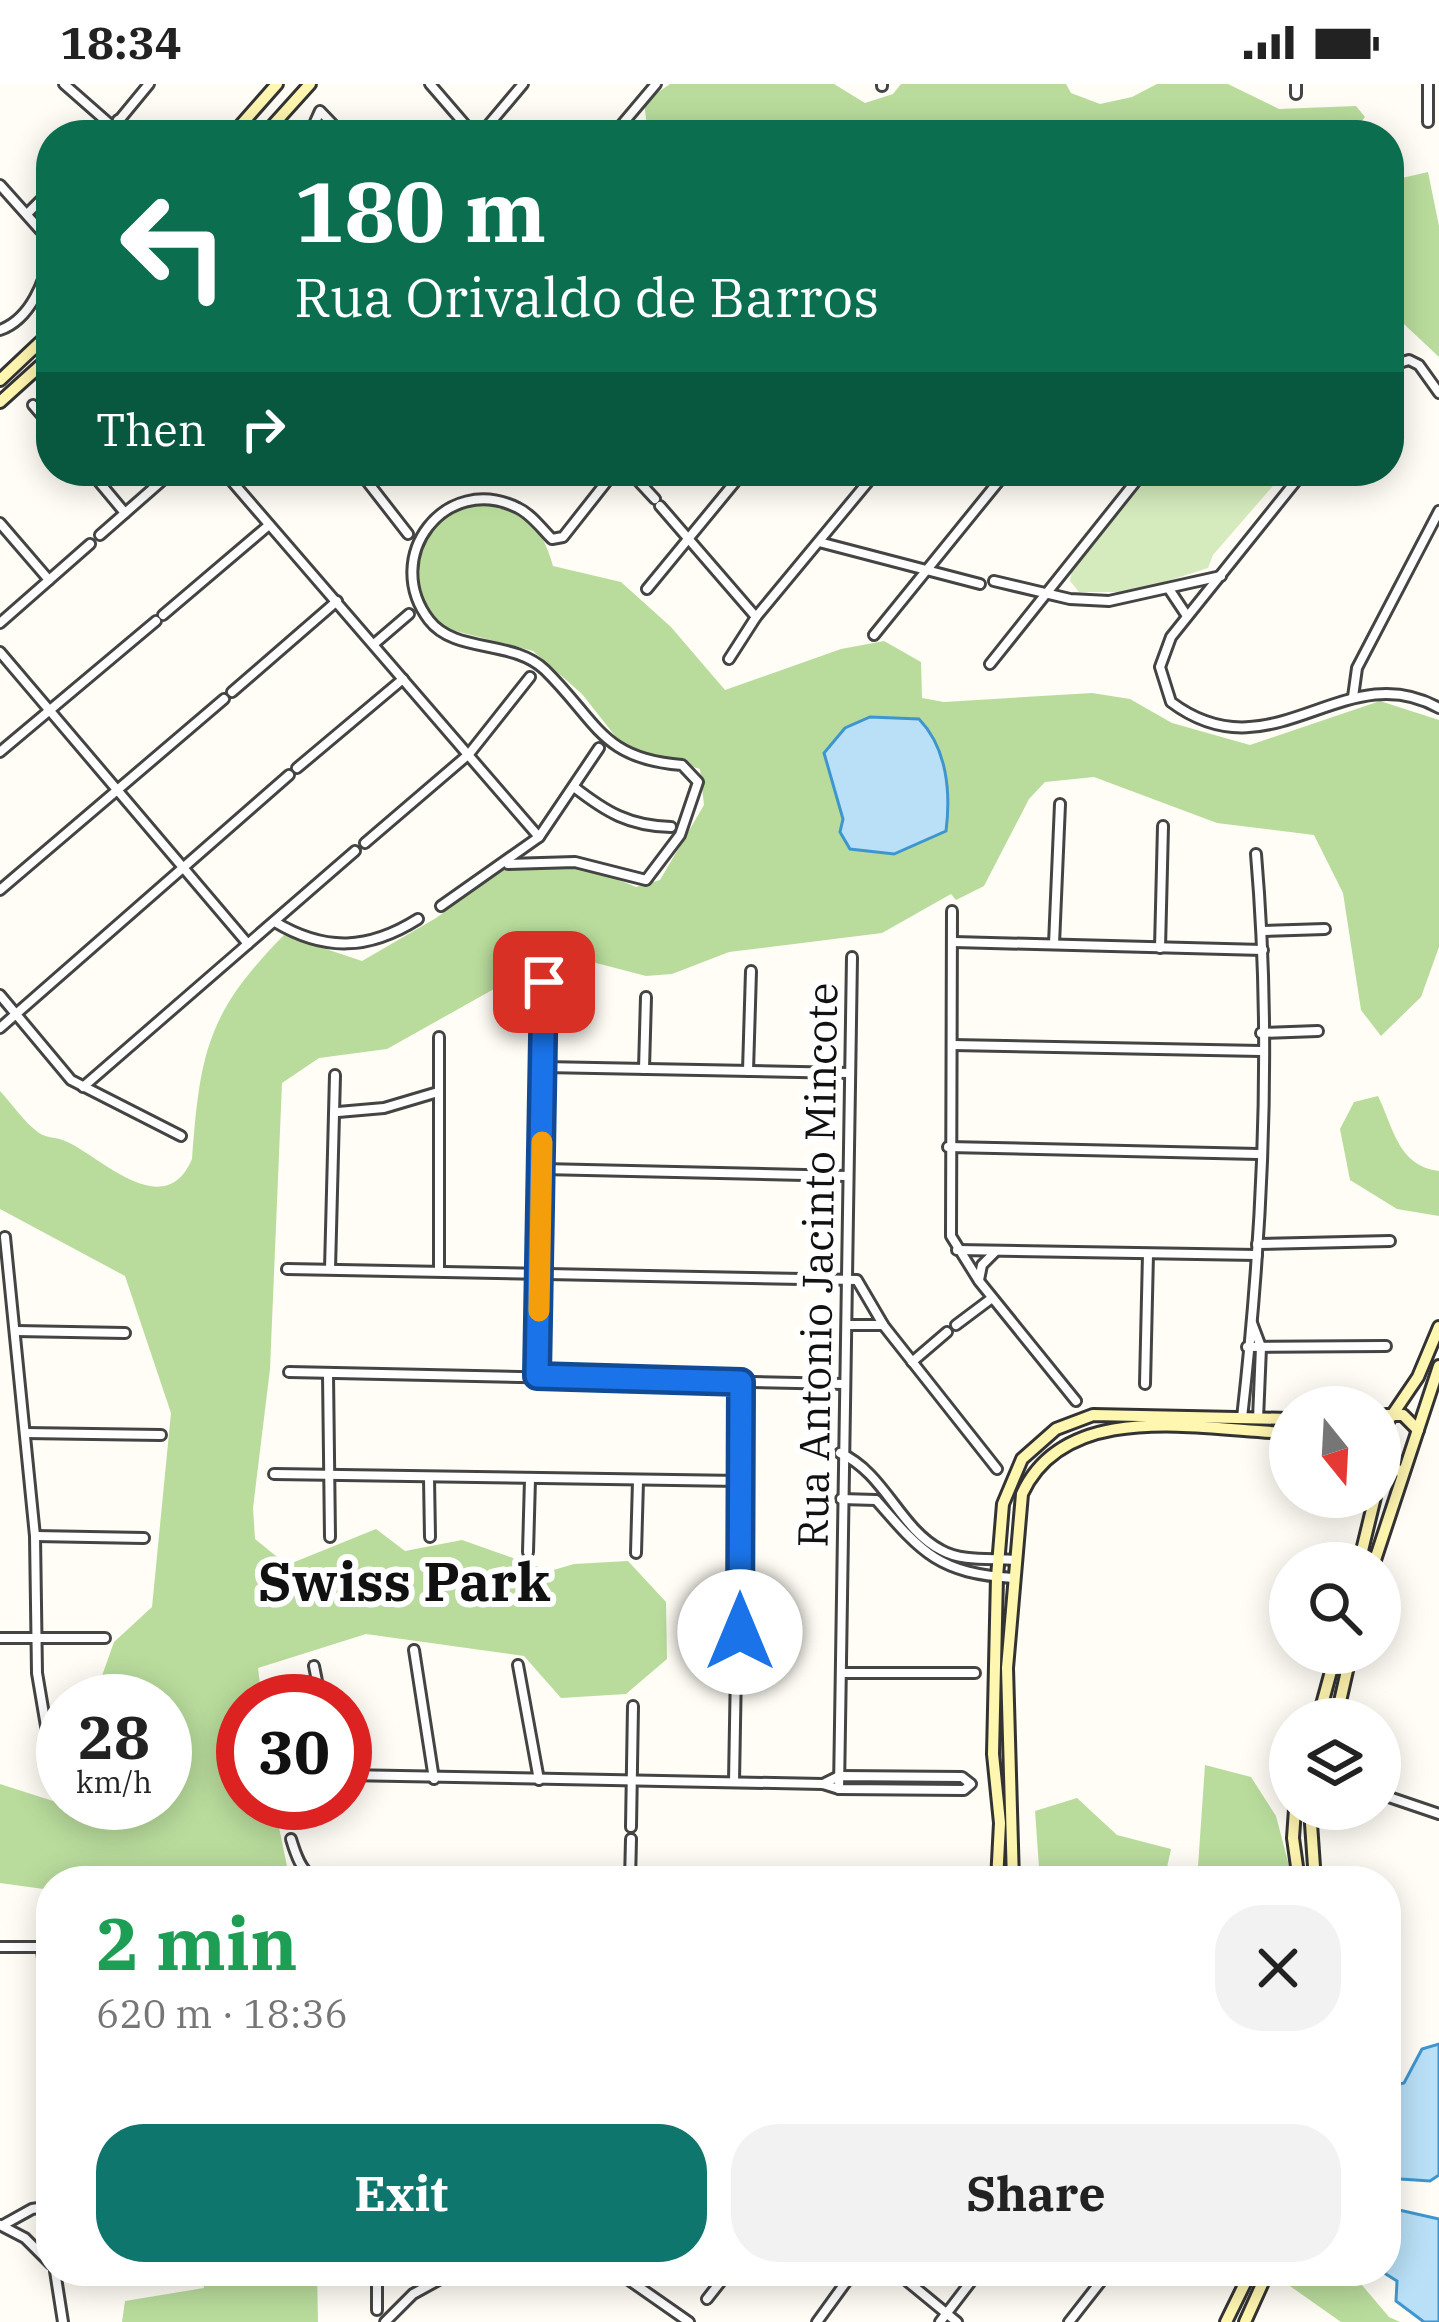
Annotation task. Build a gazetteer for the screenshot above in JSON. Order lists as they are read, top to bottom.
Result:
{
  "streets": {
    "street": ["Rua Antonio Jacinto Mincote"]
  },
  "districts": ["Swiss Park"],
  "north": "bottom",
  "page": {
    "status": "18:34",
    "turn": ["180 m", "Rua Orivaldo de Barros"],
    "then": "Then",
    "speed": "28 km/h",
    "limit": "30",
    "heading": ["2 min", "620 m · 18:36"],
    "buttons": ["Exit", "Share"]
  }
}
